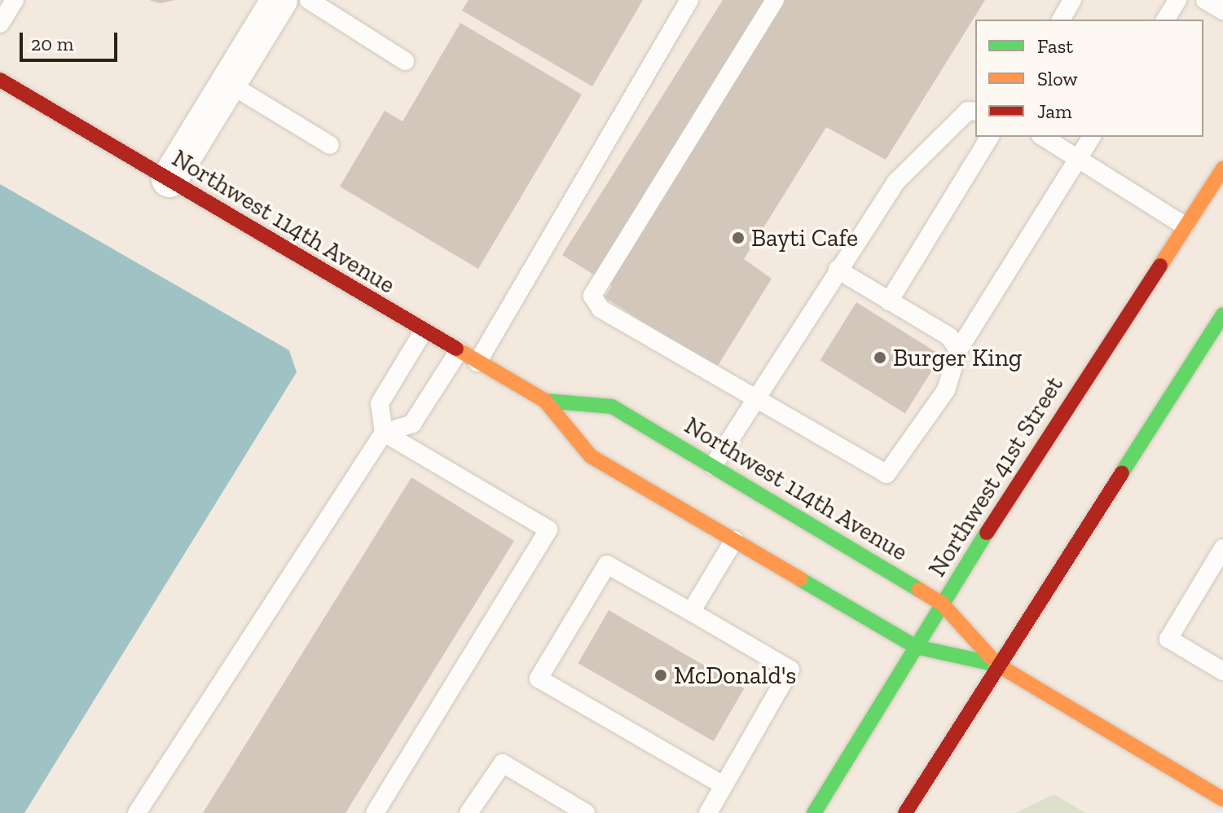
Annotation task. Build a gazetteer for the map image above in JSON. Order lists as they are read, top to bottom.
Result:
{
  "streets": {
    "street": ["Northwest 114th Avenue", "Northwest 41st Street"]
  },
  "crossings": [
    ["Northwest 114th Avenue", "Northwest 41st Street"]
  ],
  "places": ["Bayti Cafe", "Burger King", "McDonald's"],
  "legend": ["Fast", "Slow", "Jam"],
  "scale_bar": "20 m"
}
